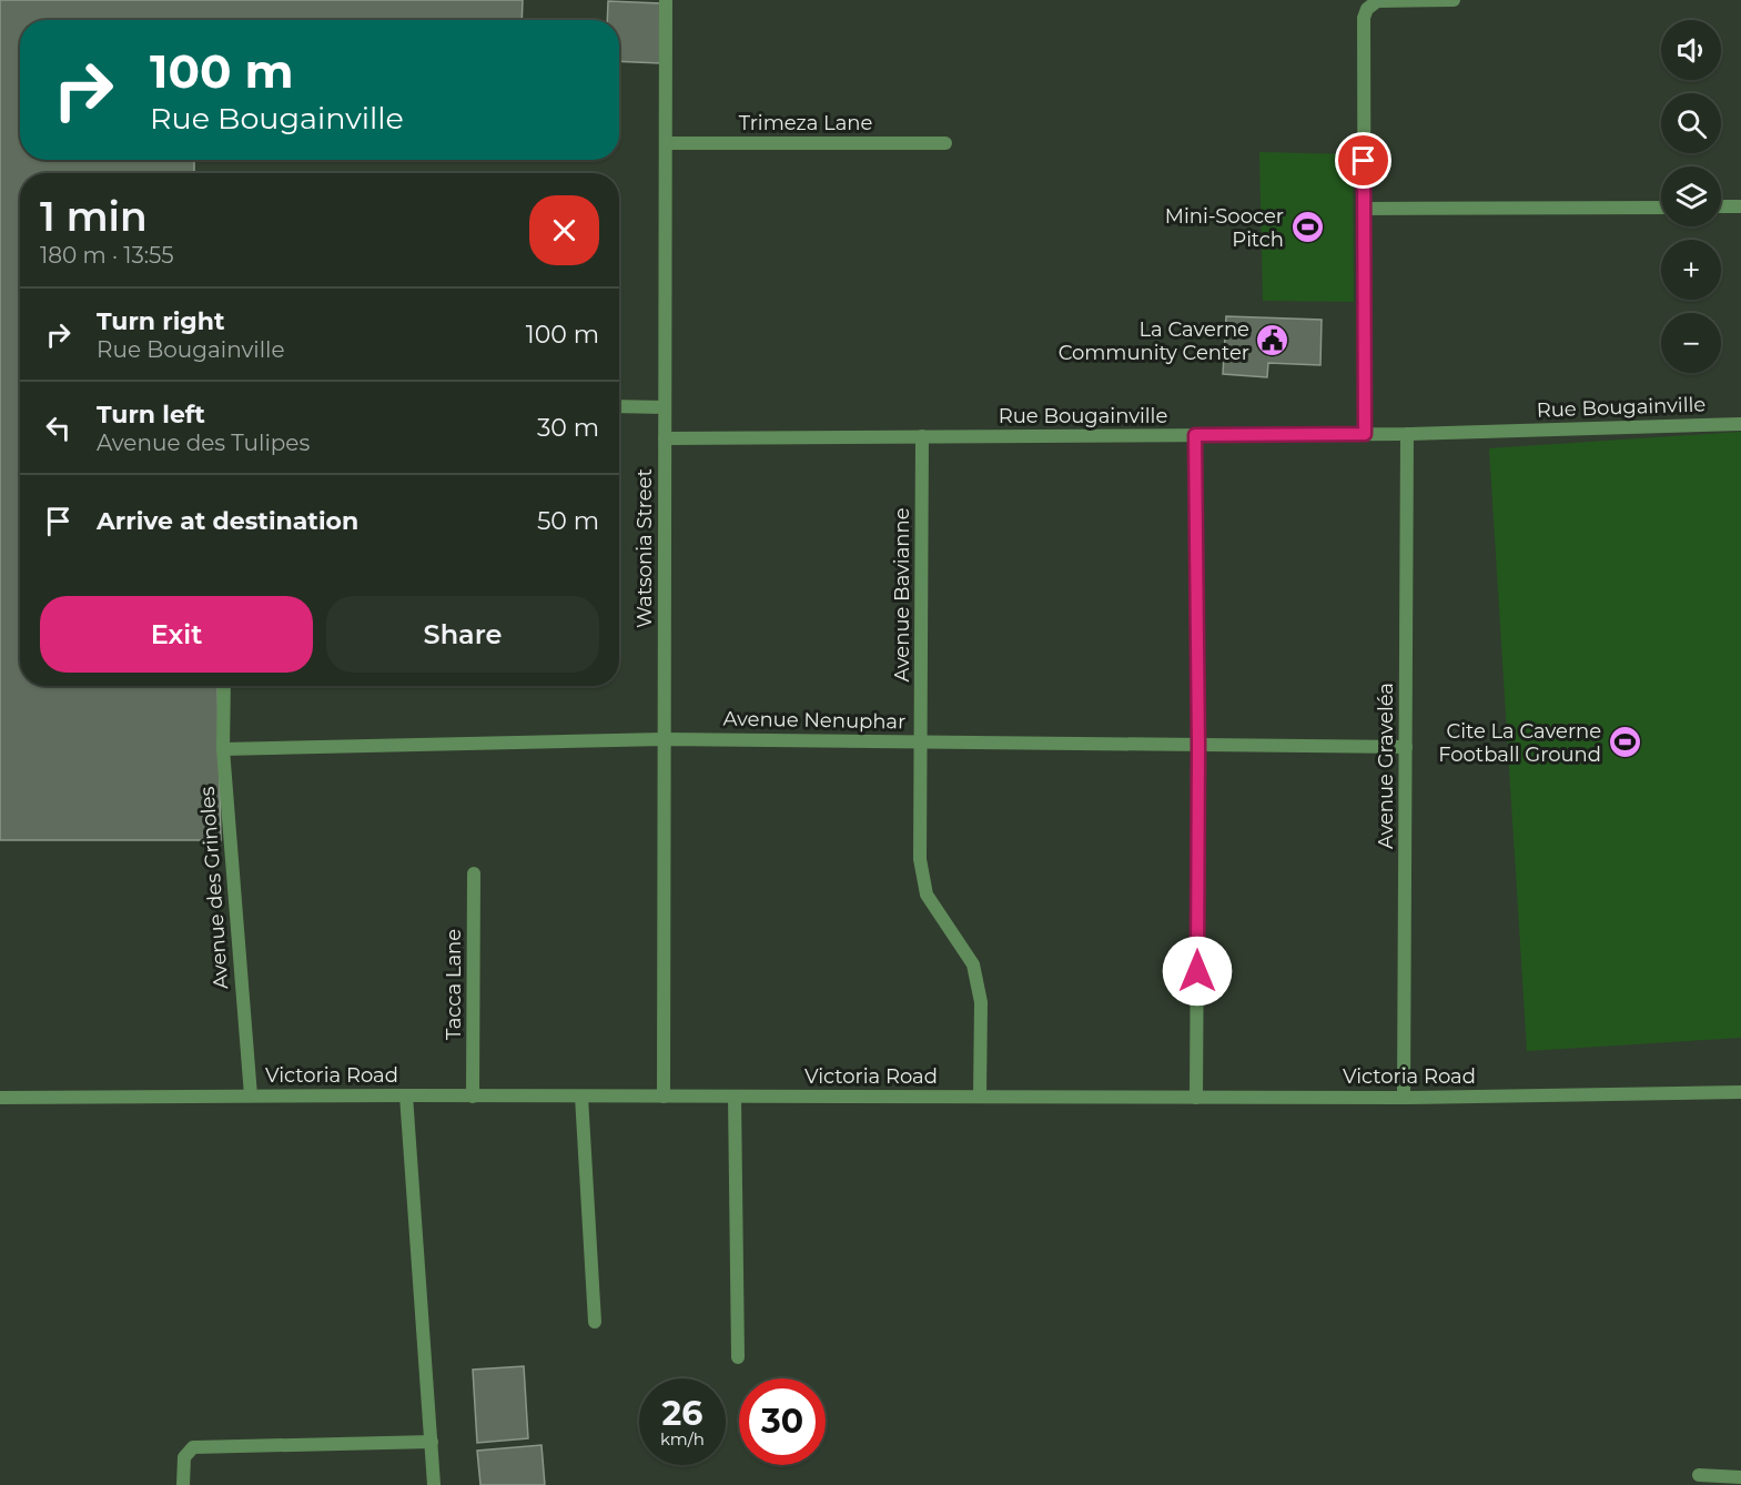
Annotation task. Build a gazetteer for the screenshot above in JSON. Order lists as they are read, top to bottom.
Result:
{
  "streets": {
    "street": [
      "Trimeza Lane",
      "Rue Bougainville",
      "Watsonia Street",
      "Avenue Bavianne",
      "Avenue Nenuphar",
      "Avenue Graveléa",
      "Avenue des Grinoles",
      "Tacca Lane",
      "Victoria Road"
    ]
  },
  "crossings": [
    ["Trimeza Lane", "Watsonia Street"],
    ["Rue Bougainville", "Watsonia Street"],
    ["Rue Bougainville", "Avenue Bavianne"],
    ["Rue Bougainville", "Avenue Graveléa"],
    ["Watsonia Street", "Avenue Nenuphar"],
    ["Watsonia Street", "Victoria Road"],
    ["Avenue Bavianne", "Avenue Nenuphar"],
    ["Avenue Bavianne", "Victoria Road"],
    ["Avenue Nenuphar", "Avenue Graveléa"],
    ["Avenue Nenuphar", "Avenue des Grinoles"],
    ["Avenue Graveléa", "Victoria Road"],
    ["Avenue des Grinoles", "Victoria Road"],
    ["Tacca Lane", "Victoria Road"]
  ],
  "places": {
    "sports": ["Mini-Soocer Pitch", "Cite La Caverne Football Ground"],
    "public building": ["La Caverne Community Center"]
  },
  "page": {
    "map_buttons": ["+", "−"],
    "turn": ["100 m", "Rue Bougainville"],
    "heading": ["1 min", "180 m · 13:55"],
    "list": [
      {
        "name": "Turn right",
        "note": "Rue Bougainville",
        "value": "100 m"
      },
      {
        "name": "Turn left",
        "note": "Avenue des Tulipes",
        "value": "30 m"
      },
      {
        "name": "Arrive at destination",
        "value": "50 m"
      }
    ],
    "buttons": ["Exit", "Share"],
    "speed": "26 km/h",
    "limit": "30"
  }
}
